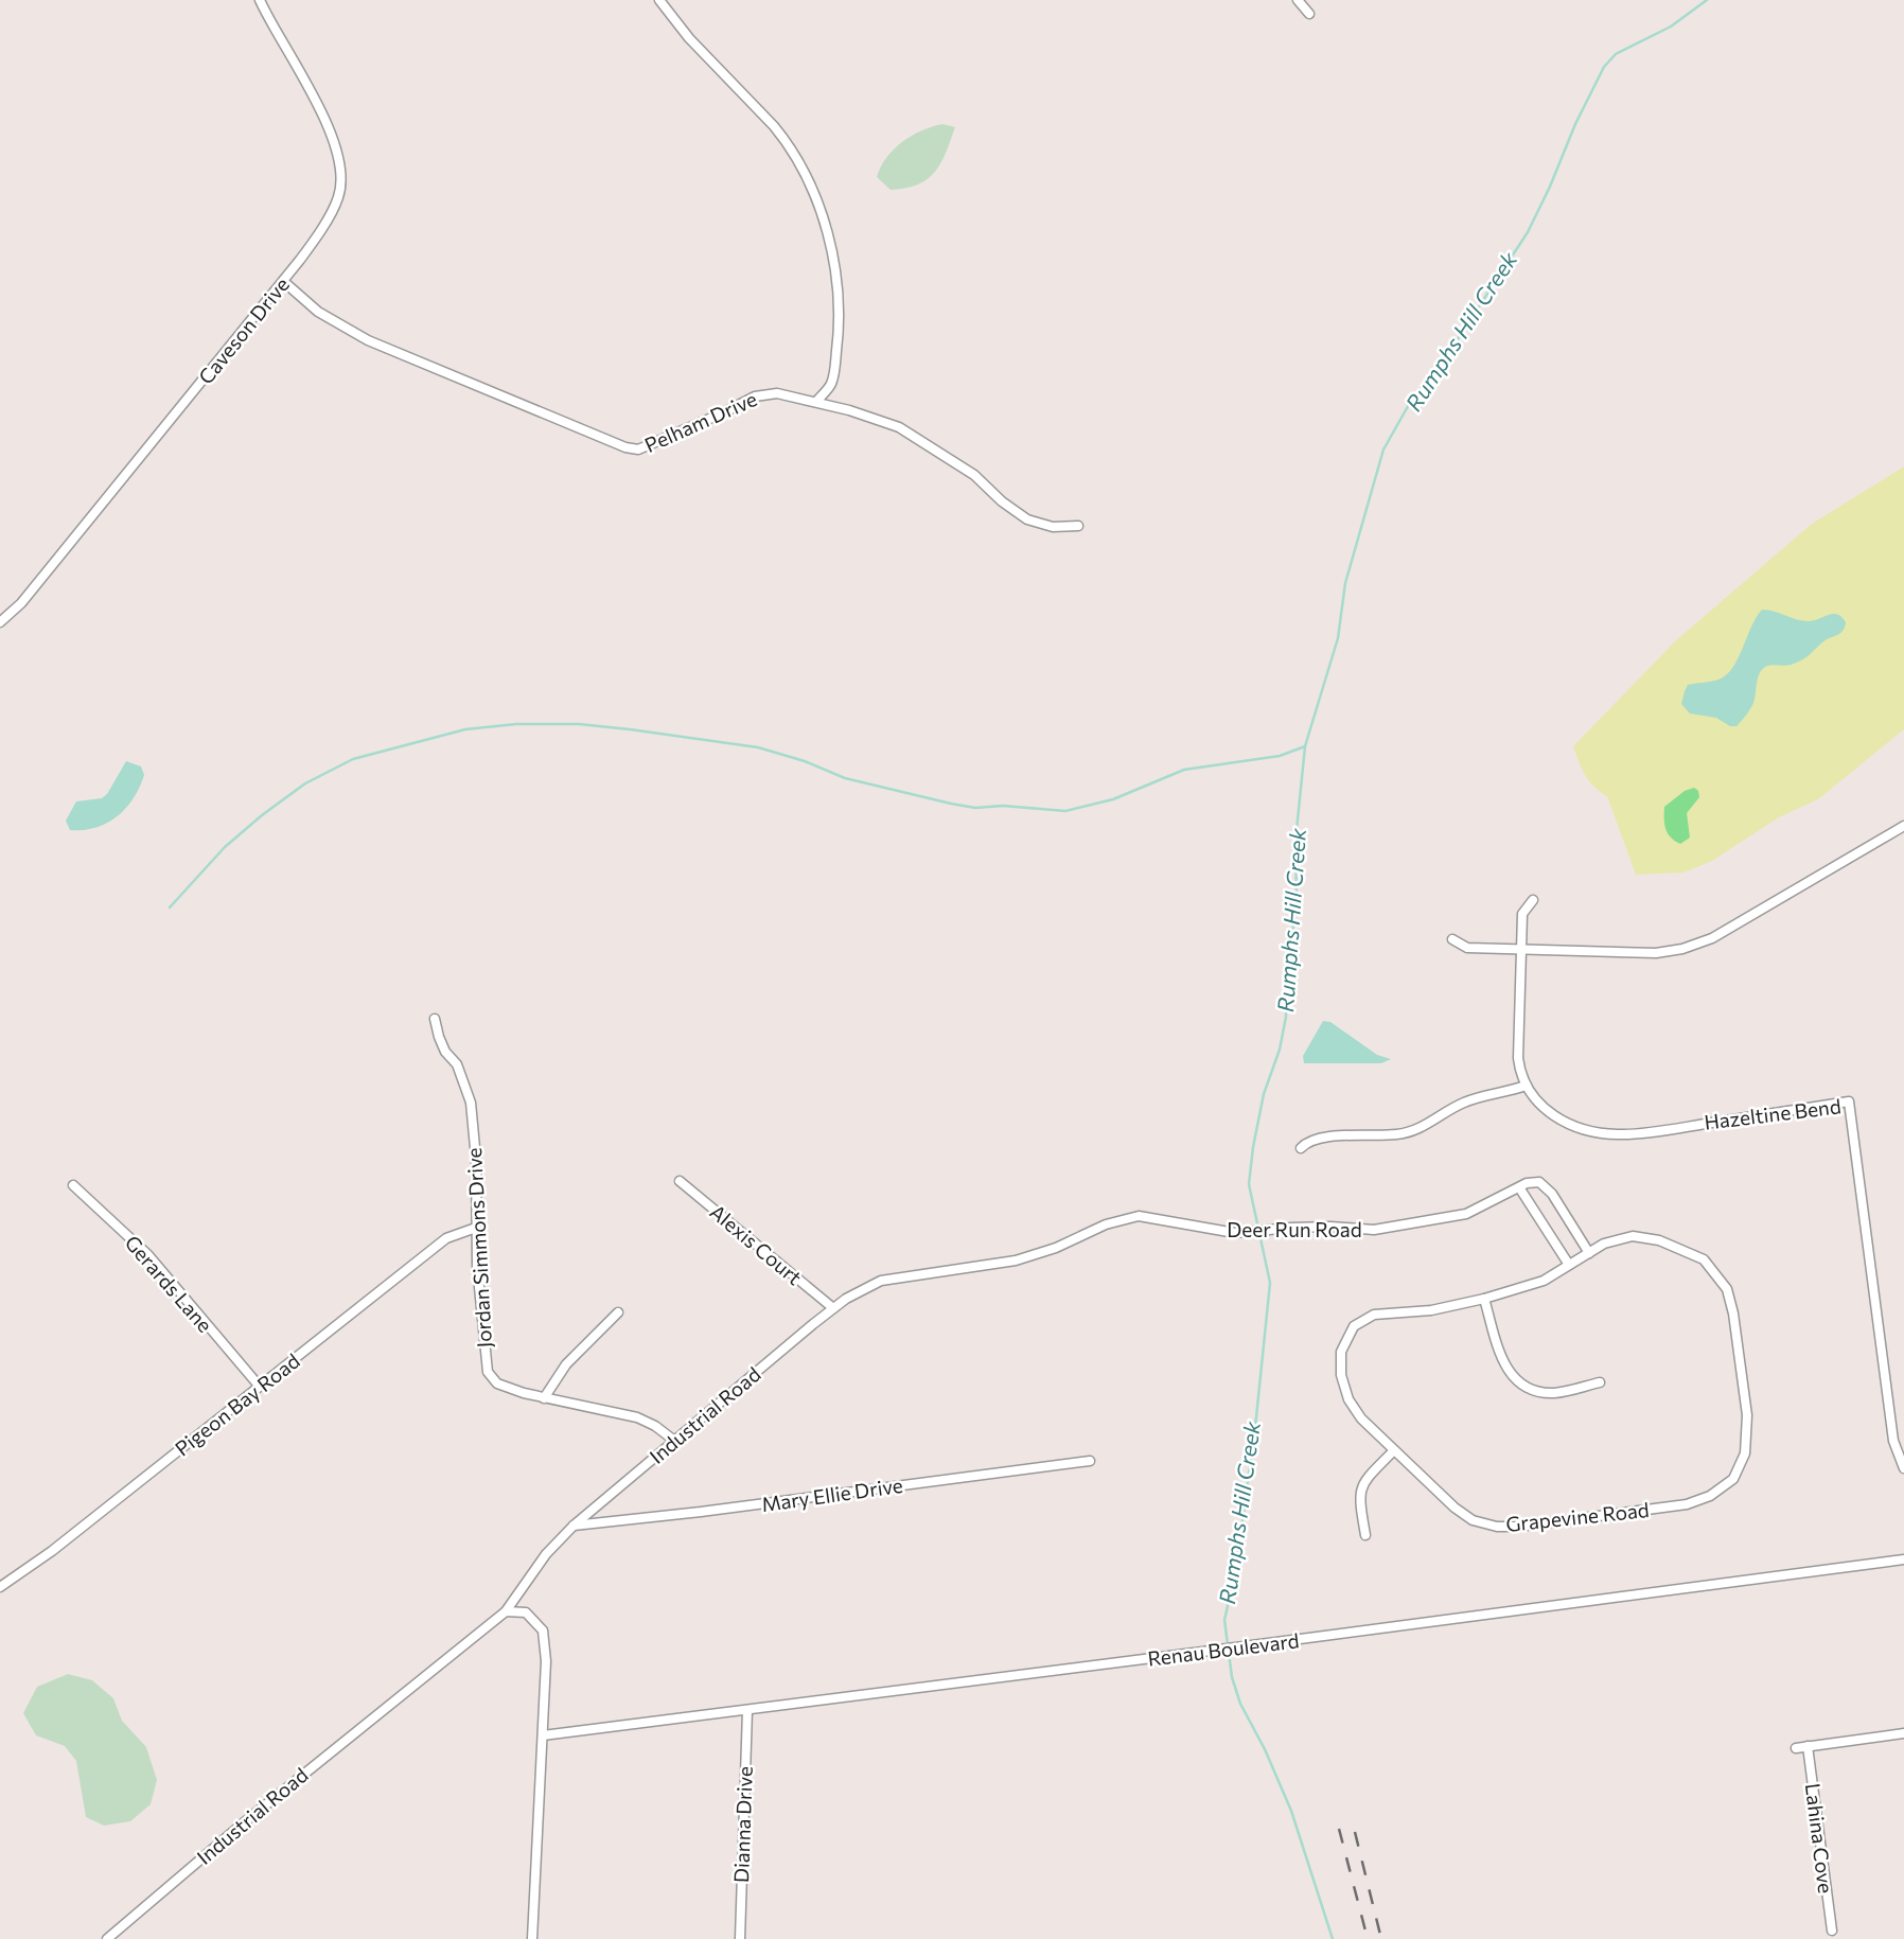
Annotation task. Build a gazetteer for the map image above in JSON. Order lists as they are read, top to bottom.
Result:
{
  "streets": {
    "street": [
      "Caveson Drive",
      "Pelham Drive",
      "Hazeltine Bend",
      "Deer Run Road",
      "Alexis Court",
      "Jordan Simmons Drive",
      "Gerards Lane",
      "Pigeon Bay Road",
      "Industrial Road",
      "Mary Ellie Drive",
      "Grapevine Road",
      "Renau Boulevard",
      "Dianna Drive",
      "Lahina Cove"
    ]
  },
  "crossings": [
    ["Caveson Drive", "Pelham Drive"],
    ["Deer Run Road", "Industrial Road"],
    ["Alexis Court", "Industrial Road"],
    ["Jordan Simmons Drive", "Pigeon Bay Road"],
    ["Jordan Simmons Drive", "Industrial Road"],
    ["Gerards Lane", "Pigeon Bay Road"],
    ["Industrial Road", "Mary Ellie Drive"],
    ["Renau Boulevard", "Dianna Drive"]
  ],
  "water": ["Rumphs Hill Creek"]
}
